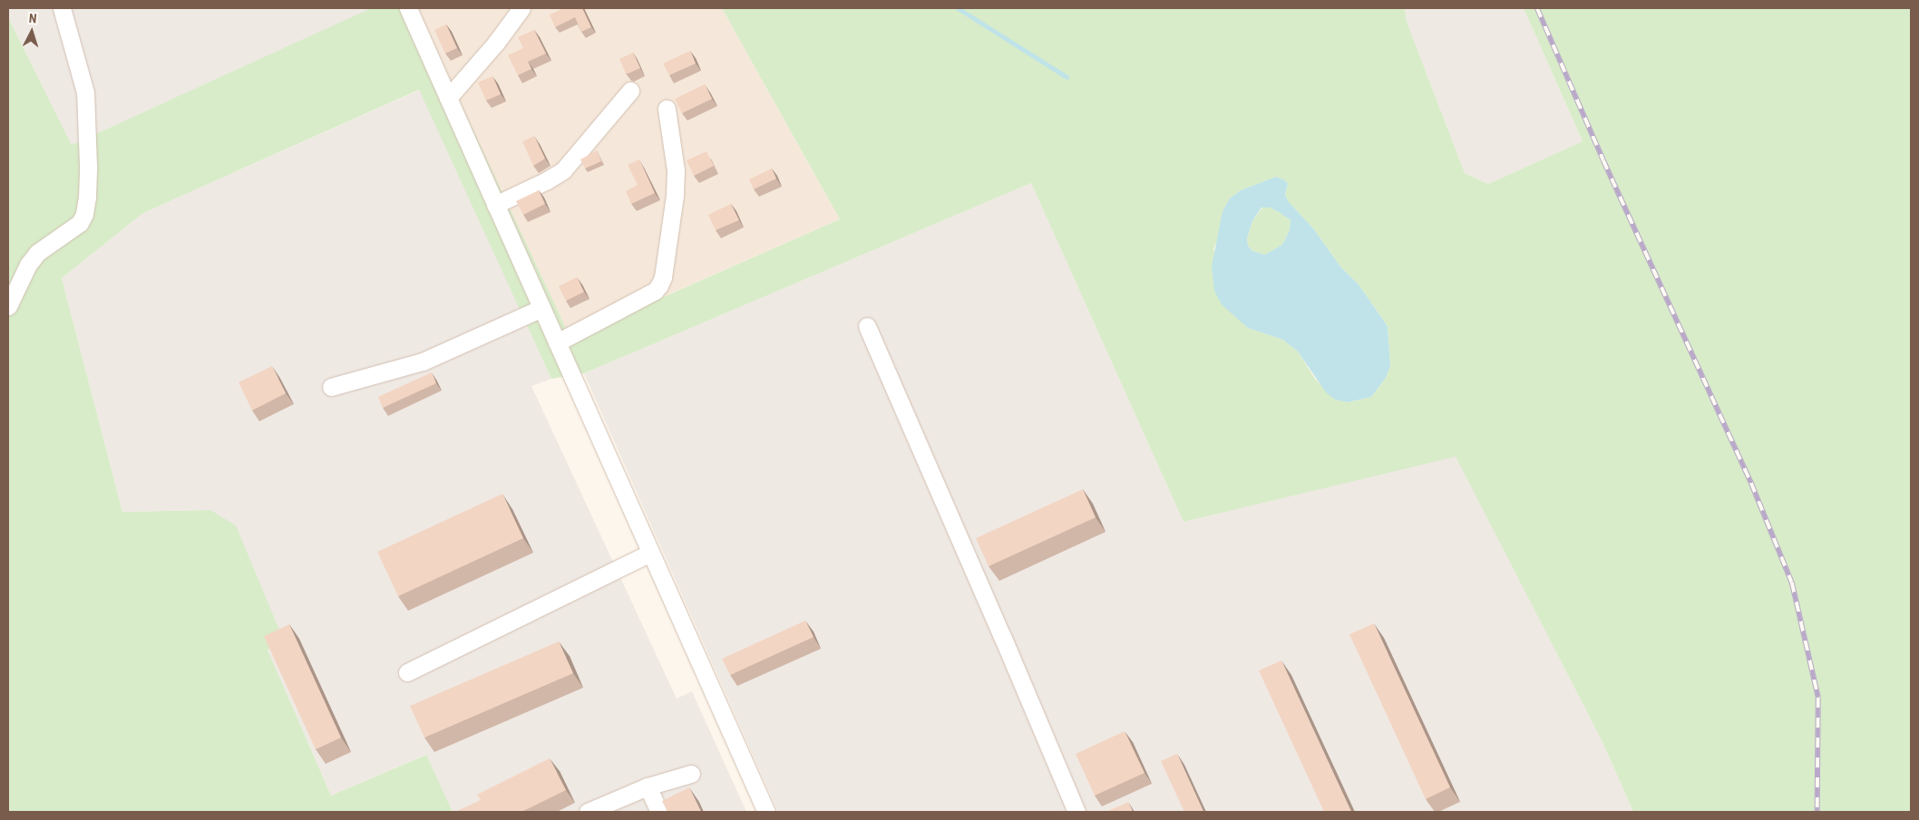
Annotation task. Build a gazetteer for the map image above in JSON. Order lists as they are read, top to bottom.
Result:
{
  "north": "top"
}
